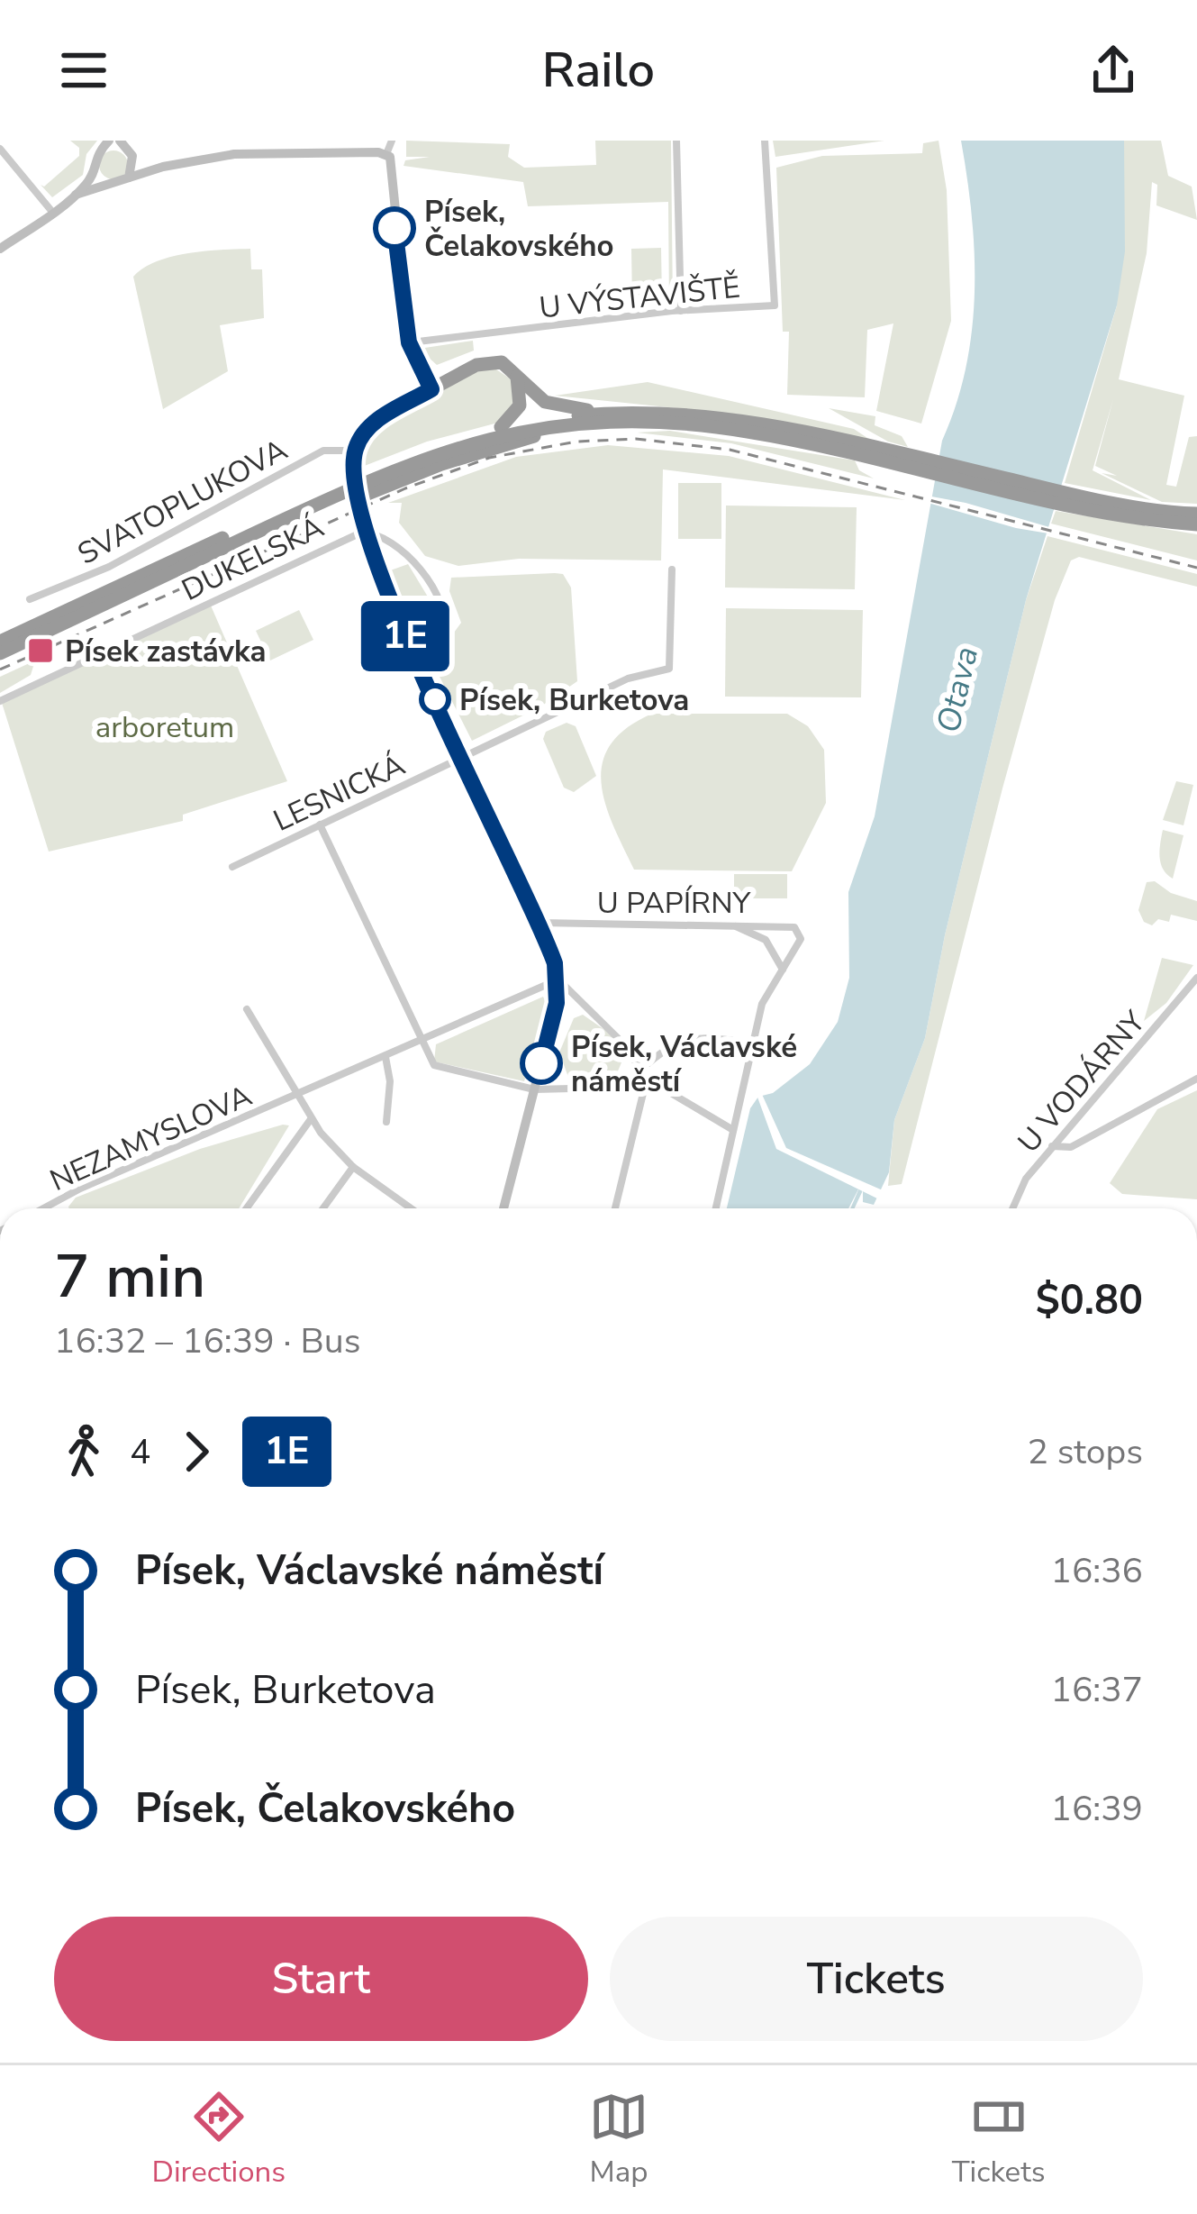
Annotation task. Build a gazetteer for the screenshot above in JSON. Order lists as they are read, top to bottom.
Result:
{
  "streets": {
    "street": [
      "U VÝSTAVIŠTĚ",
      "SVATOPLUKOVA",
      "DUKELSKÁ",
      "LESNICKÁ",
      "U PAPÍRNY",
      "U VODÁRNY",
      "NEZAMYSLOVA"
    ]
  },
  "water": ["Otava"],
  "parks": ["arboretum"],
  "places": {
    "other": ["Písek, Čelakovského", "Písek, Burketova", "Písek, Václavské náměstí"],
    "transit": ["Písek zastávka"]
  },
  "lines": ["bus line 1E"],
  "page": {
    "header": "Railo",
    "on_map": "1E",
    "heading": ["7 min", "16:32 – 16:39 · Bus", "$0.80"],
    "legs": ["4", "1E", "2 stops"],
    "list": [
      {
        "name": "Písek, Václavské náměstí",
        "value": "16:36"
      },
      {
        "name": "Písek, Burketova",
        "value": "16:37"
      },
      {
        "name": "Písek, Čelakovského",
        "value": "16:39"
      }
    ],
    "buttons": ["Start", "Tickets"],
    "tabs": ["Directions", "Map", "Tickets"]
  }
}
